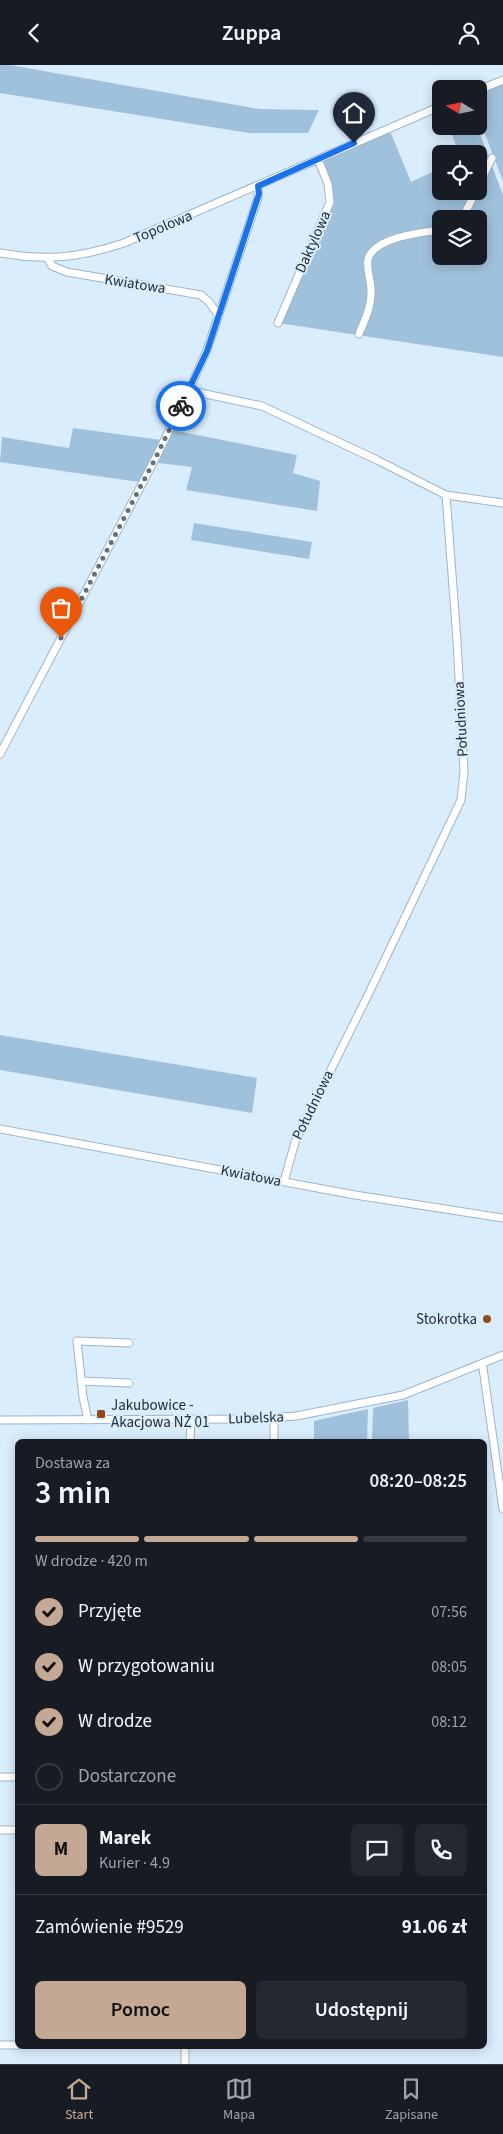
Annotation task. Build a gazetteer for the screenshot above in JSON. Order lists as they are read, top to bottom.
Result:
{
  "streets": {
    "street": [
      "Topolowa",
      "Daktylowa",
      "Kwiatowa",
      "Południowa",
      "Lubelska"
    ]
  },
  "crossings": [
    ["Topolowa", "Daktylowa"],
    ["Topolowa", "Kwiatowa"],
    ["Kwiatowa", "Południowa"]
  ],
  "places": {
    "other": ["Stokrotka"],
    "transit": ["Jakubowice - Akacjowa NŻ 01"]
  },
  "north": "left",
  "page": {
    "header": "Zuppa",
    "heading": ["3 min", "Dostawa za", "08:20–08:25"],
    "panel": [
      "Marek",
      "Kurier · 4.9",
      "Zamówienie #9529",
      "91.06 zł"
    ],
    "bar": "W drodze · 420 m",
    "list": [
      ["Przyjęte", "07:56"],
      ["W przygotowaniu", "08:05"],
      ["W drodze", "08:12"],
      "Dostarczone"
    ],
    "round": "M",
    "buttons": ["Pomoc", "Udostępnij"],
    "tabs": ["Start", "Mapa", "Zapisane"]
  }
}
